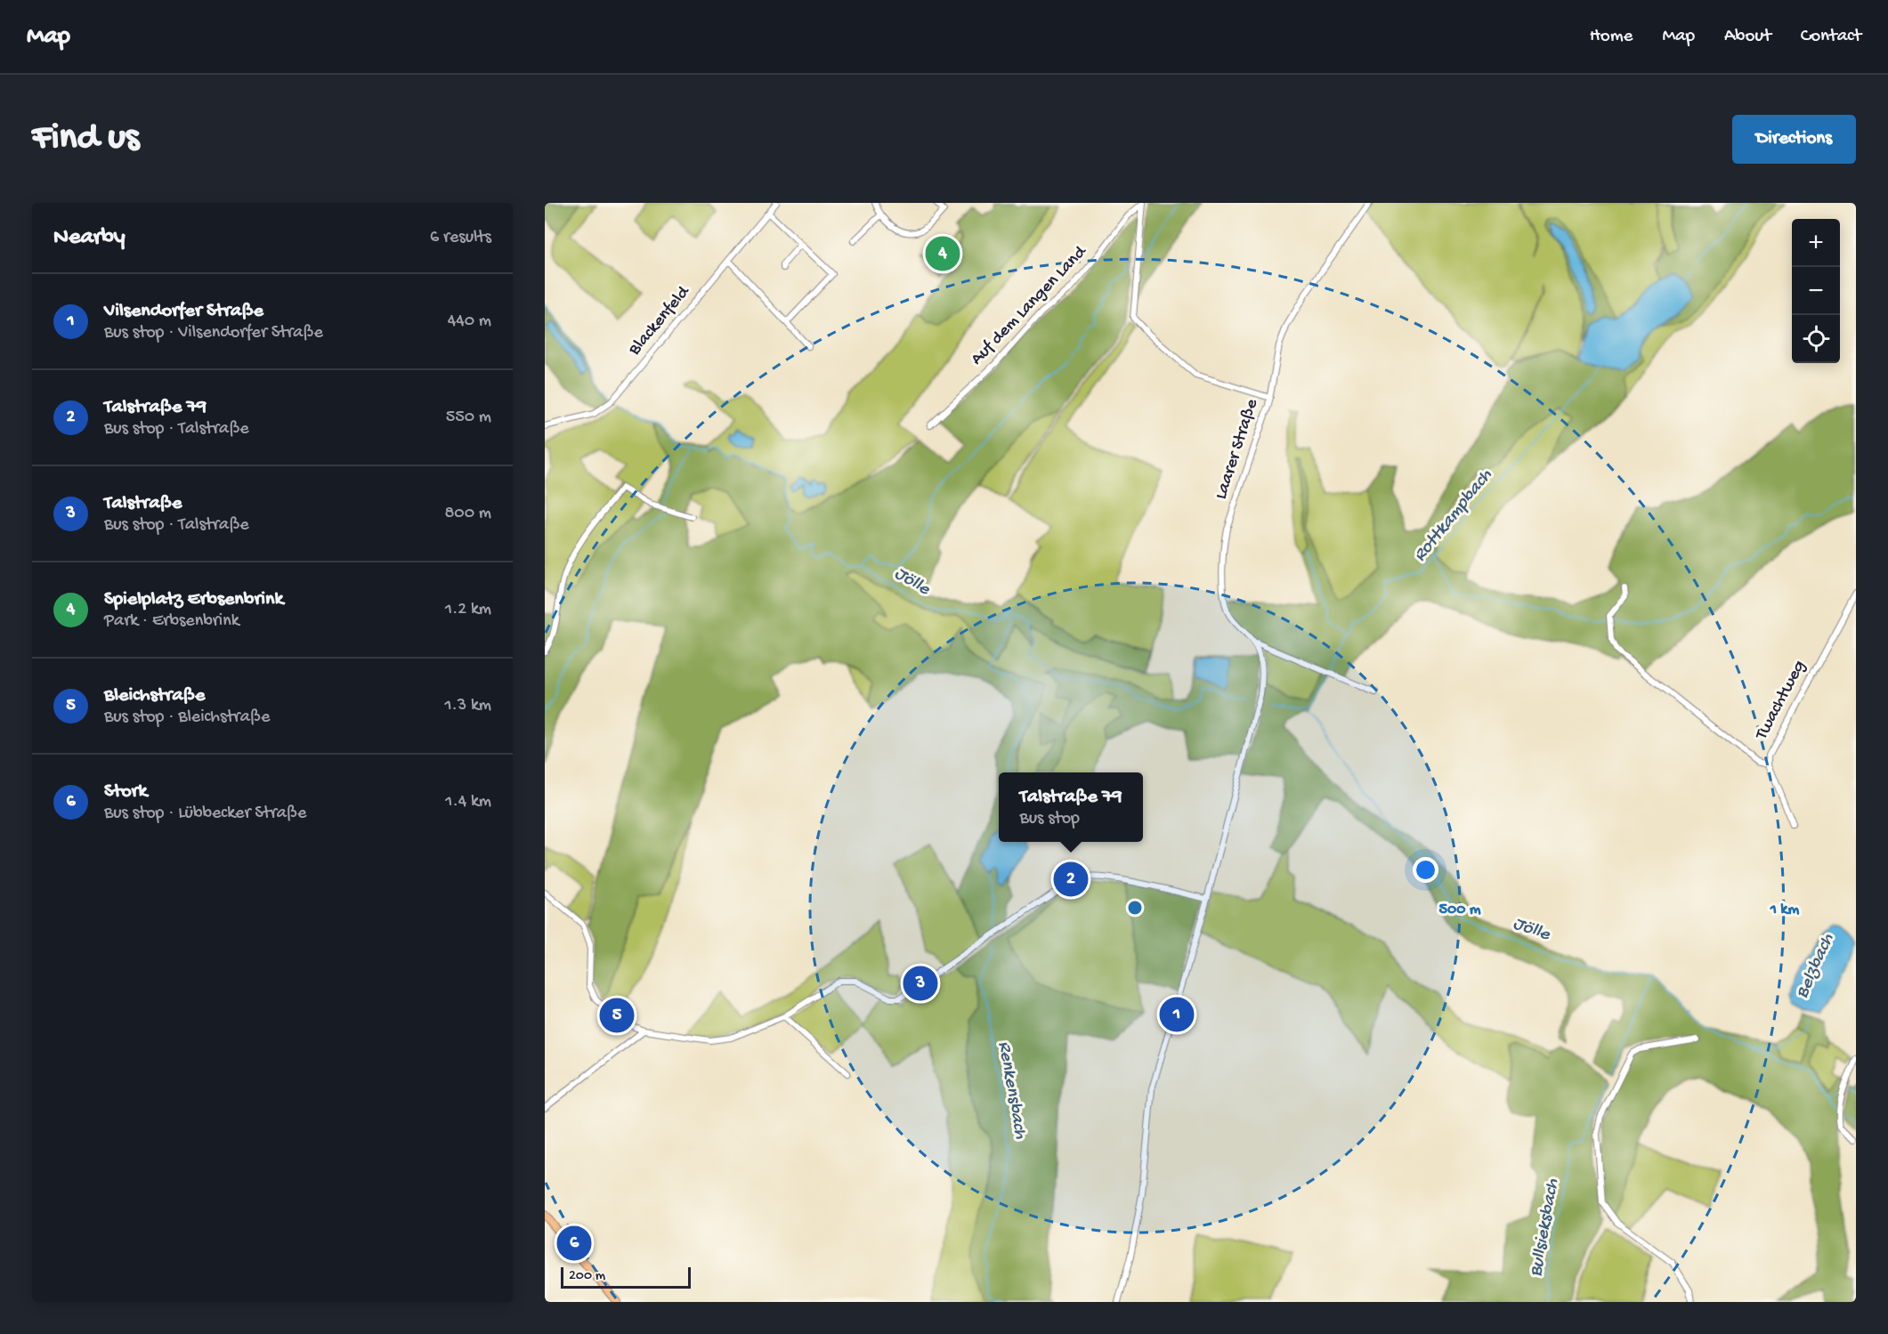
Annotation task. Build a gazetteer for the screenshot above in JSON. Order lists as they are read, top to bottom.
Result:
{
  "streets": {
    "street": [
      "Auf dem Langen Land",
      "Blackenfeld",
      "Laarer Straße",
      "Twachtweg"
    ]
  },
  "crossings": [
    ["Auf dem Langen Land", "Laarer Straße"]
  ],
  "water": [
    "Rottkampbach",
    "Jölle",
    "Belzbach",
    "Renkensbach",
    "Bullsieksbach"
  ],
  "scale_bar": "200 m",
  "page": {
    "header": "Map",
    "nav": [
      "Home",
      "Map",
      "About",
      "Contact"
    ],
    "buttons": "Directions",
    "title": "Find us",
    "heading": ["Nearby", "6 results"],
    "map_buttons": ["+", "−"],
    "pins": [
      "4",
      "2",
      "3",
      "1",
      "5",
      "6"
    ],
    "list": [
      {
        "mark": "1",
        "name": "Vilsendorfer Straße",
        "note": "Bus stop · Vilsendorfer Straße",
        "value": "440 m"
      },
      {
        "mark": "2",
        "name": "Talstraße 79",
        "note": "Bus stop · Talstraße",
        "value": "550 m"
      },
      {
        "mark": "3",
        "name": "Talstraße",
        "note": "Bus stop · Talstraße",
        "value": "800 m"
      },
      {
        "mark": "4",
        "name": "Spielplatz Erbsenbrink",
        "note": "Park · Erbsenbrink",
        "value": "1.2 km"
      },
      {
        "mark": "5",
        "name": "Bleichstraße",
        "note": "Bus stop · Bleichstraße",
        "value": "1.3 km"
      },
      {
        "mark": "6",
        "name": "Stork",
        "note": "Bus stop · Lübbecker Straße",
        "value": "1.4 km"
      }
    ],
    "popup": ["Talstraße 79", "Bus stop"],
    "scale": "200 m"
  },
  "rings": ["500 m", "1 km"]
}
